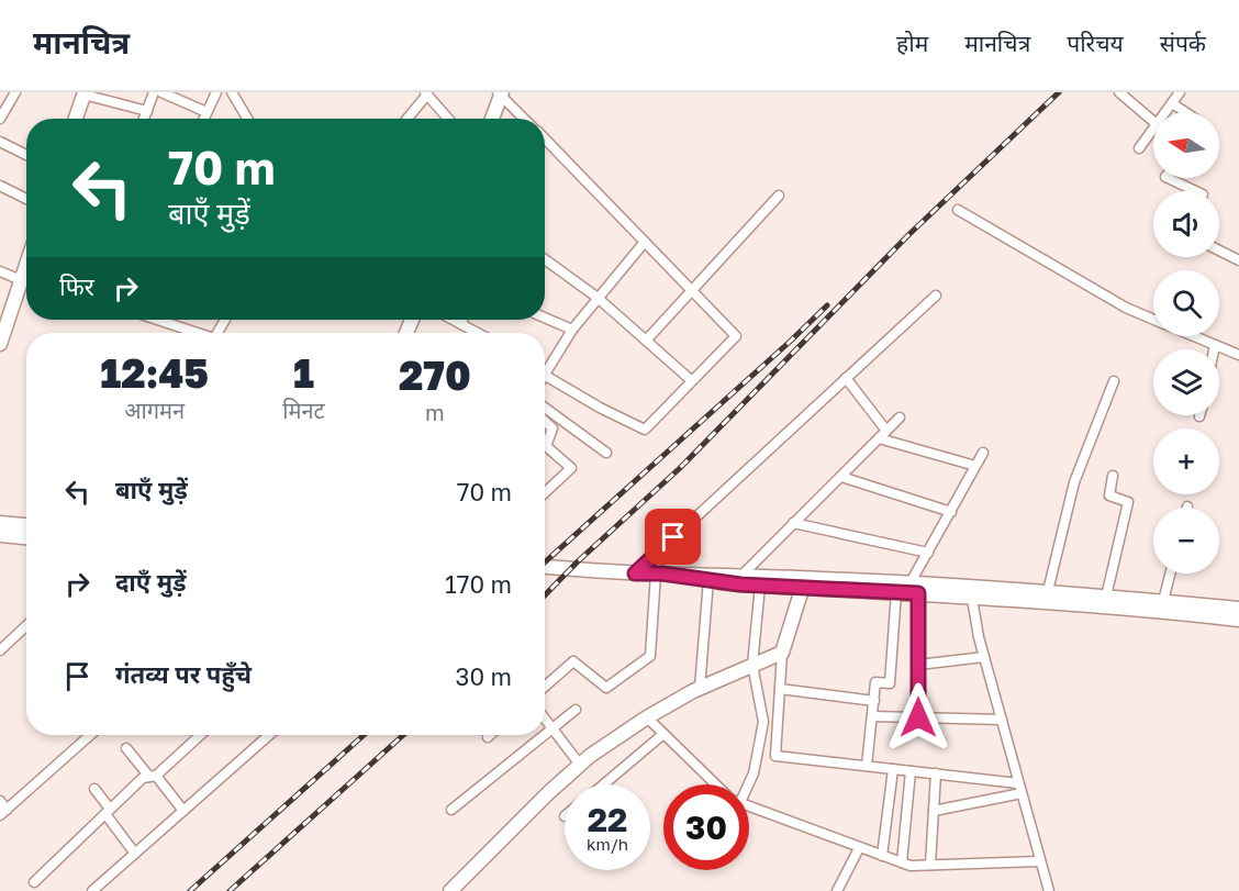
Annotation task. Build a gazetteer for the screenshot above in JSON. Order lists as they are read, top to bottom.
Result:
{
  "north": "left",
  "page": {
    "header": "मानचित्र",
    "nav": [
      "होम",
      "मानचित्र",
      "परिचय",
      "संपर्क"
    ],
    "map_buttons": ["+", "−"],
    "turn": ["70 m", "बाएँ मुड़ें"],
    "then": "फिर",
    "eta": [
      "12:45",
      "आगमन",
      "1",
      "मिनट",
      "270",
      "m"
    ],
    "list": [
      {
        "name": "बाएँ मुड़ें",
        "value": "70 m"
      },
      {
        "name": "दाएँ मुड़ें",
        "value": "170 m"
      },
      {
        "name": "गंतव्य पर पहुँचे",
        "value": "30 m"
      }
    ],
    "speed": "22 km/h",
    "limit": "30"
  }
}
